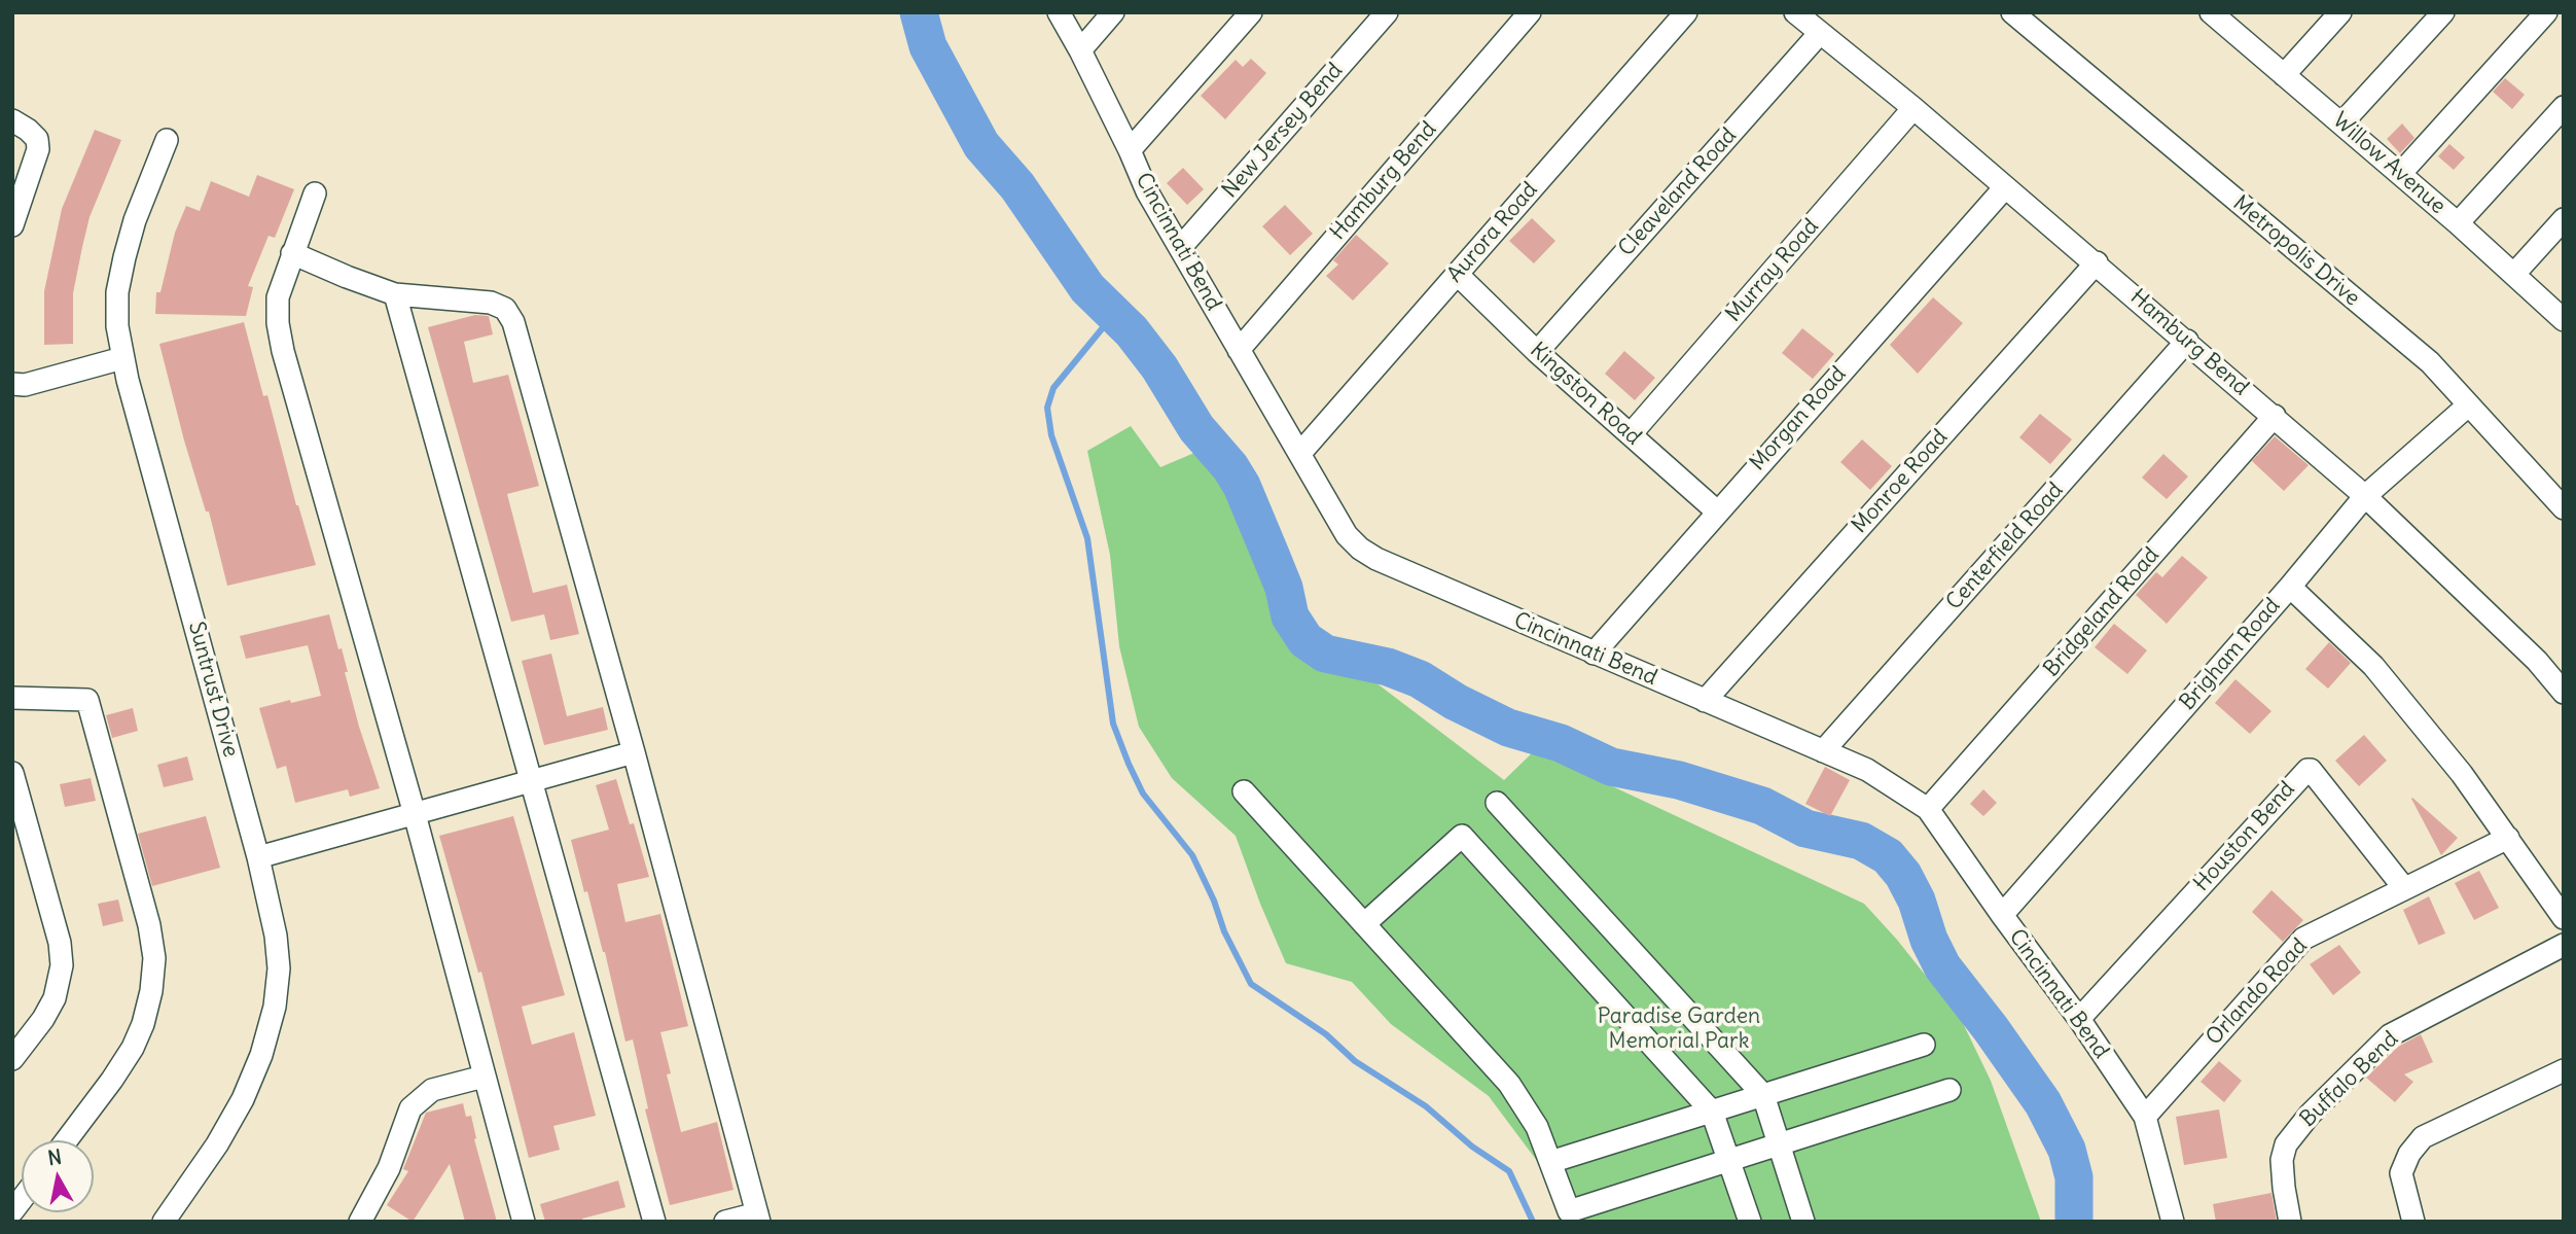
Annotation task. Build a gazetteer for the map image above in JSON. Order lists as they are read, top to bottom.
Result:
{
  "streets": {
    "street": [
      "New Jersey Bend",
      "Willow Avenue",
      "Hamburg Bend",
      "Cleaveland Road",
      "Aurora Road",
      "Cincinnati Bend",
      "Metropolis Drive",
      "Murray Road",
      "Kingston Road",
      "Morgan Road",
      "Monroe Road",
      "Centerfield Road",
      "Bridgeland Road",
      "Brigham Road",
      "Suntrust Drive",
      "Houston Bend",
      "Orlando Road",
      "Buffalo Bend"
    ]
  },
  "crossings": [
    ["New Jersey Bend", "Cincinnati Bend"],
    ["Hamburg Bend", "Cleaveland Road"],
    ["Hamburg Bend", "Cincinnati Bend"],
    ["Hamburg Bend", "Murray Road"],
    ["Hamburg Bend", "Morgan Road"],
    ["Hamburg Bend", "Monroe Road"],
    ["Hamburg Bend", "Centerfield Road"],
    ["Hamburg Bend", "Bridgeland Road"],
    ["Hamburg Bend", "Brigham Road"],
    ["Cleaveland Road", "Kingston Road"],
    ["Aurora Road", "Cincinnati Bend"],
    ["Aurora Road", "Kingston Road"],
    ["Cincinnati Bend", "Morgan Road"],
    ["Cincinnati Bend", "Monroe Road"],
    ["Cincinnati Bend", "Centerfield Road"],
    ["Cincinnati Bend", "Bridgeland Road"],
    ["Cincinnati Bend", "Brigham Road"],
    ["Cincinnati Bend", "Houston Bend"],
    ["Cincinnati Bend", "Orlando Road"],
    ["Metropolis Drive", "Brigham Road"],
    ["Murray Road", "Kingston Road"],
    ["Kingston Road", "Morgan Road"],
    ["Houston Bend", "Orlando Road"]
  ],
  "parks": ["Paradise Garden Memorial Park"],
  "north": "top"
}
